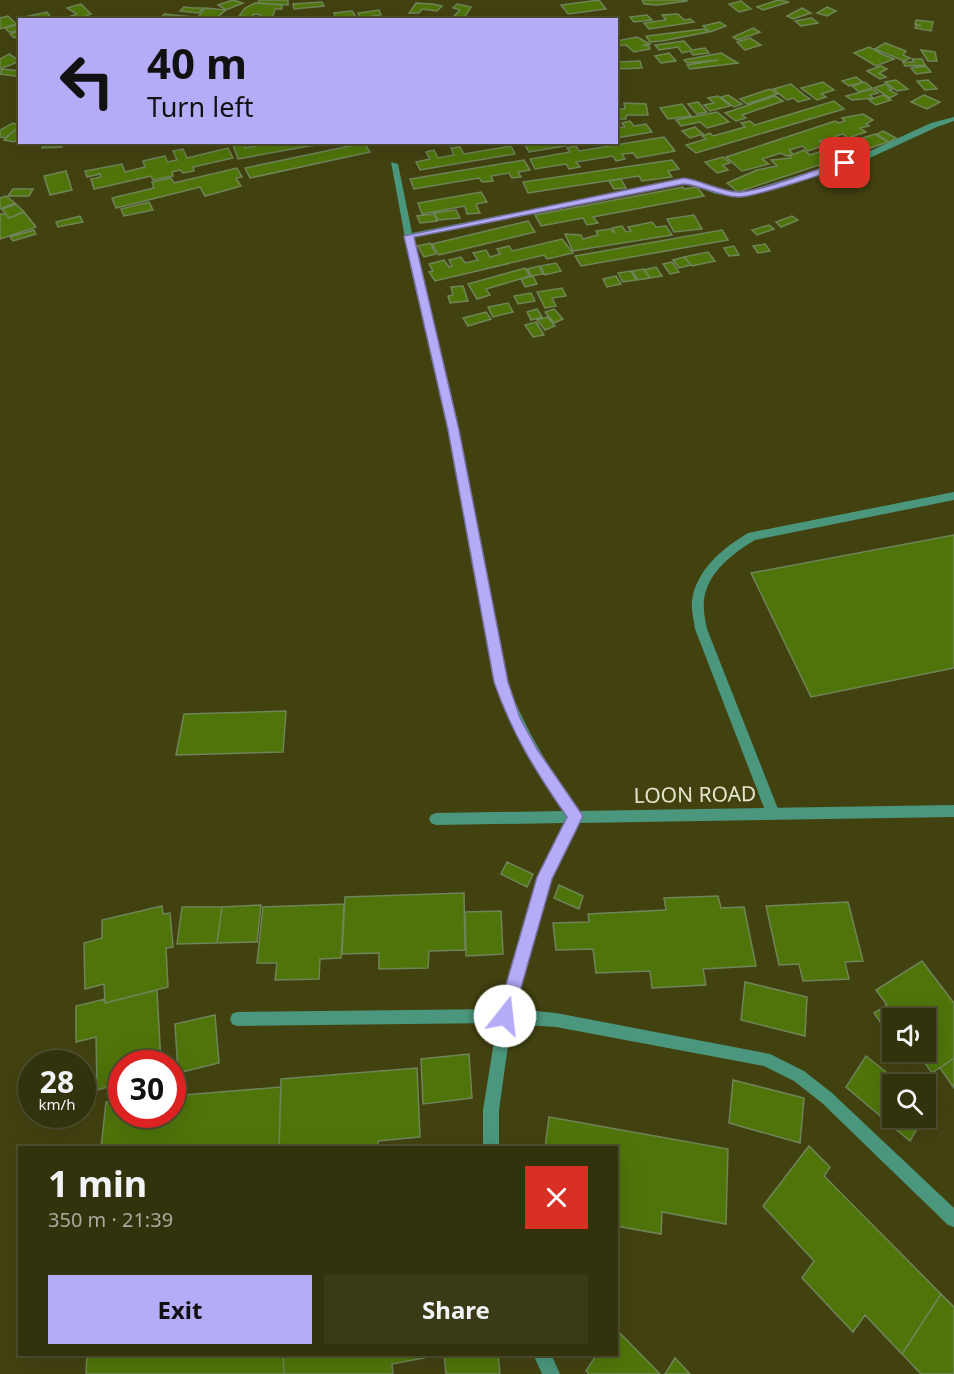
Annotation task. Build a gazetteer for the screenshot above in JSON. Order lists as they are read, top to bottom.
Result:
{
  "streets": {
    "street": ["LOON ROAD"]
  },
  "page": {
    "turn": ["40 m", "Turn left"],
    "speed": "28 km/h",
    "limit": "30",
    "heading": ["1 min", "350 m · 21:39"],
    "buttons": ["Exit", "Share"]
  }
}
